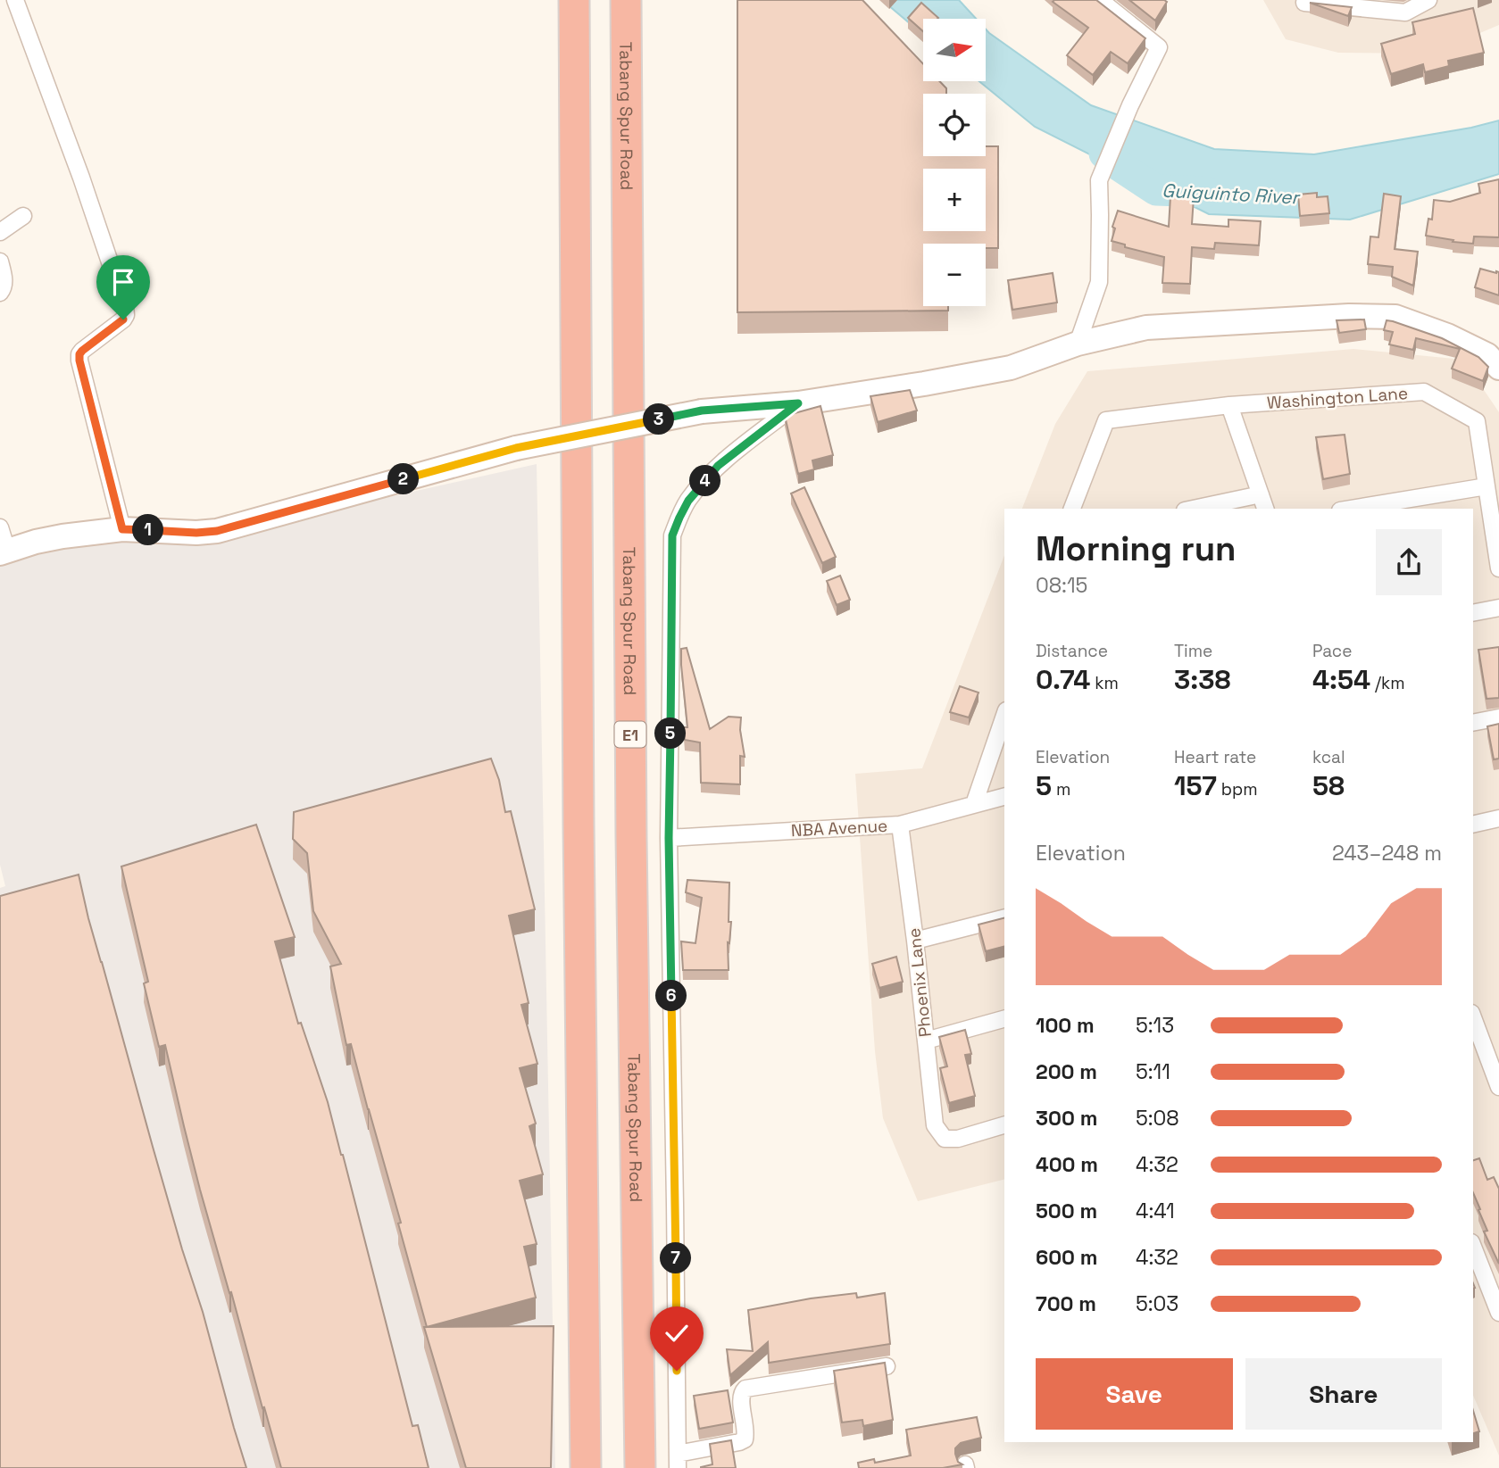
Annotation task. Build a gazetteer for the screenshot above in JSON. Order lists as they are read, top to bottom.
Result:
{
  "streets": {
    "highway": ["Tabang Spur Road", "E1"],
    "street": ["Washington Lane", "NBA Avenue", "Phoenix Lane"]
  },
  "crossings": [
    ["NBA Avenue", "Phoenix Lane"]
  ],
  "water": ["Guiguinto River"],
  "north": "right",
  "page": {
    "map_buttons": ["+", "−"],
    "pins": [
      "3",
      "2",
      "4",
      "1",
      "5",
      "6",
      "7"
    ],
    "heading": ["Morning run", "08:15"],
    "stats": [
      ["Distance", "0.74 km"],
      ["Time", "3:38"],
      ["Pace", "4:54 /km"],
      ["Elevation", "5 m"],
      ["Heart rate", "157 bpm"],
      ["kcal", "58"]
    ],
    "chart": ["Elevation", "243–248 m"],
    "list": [
      {
        "name": "100 m",
        "note": "5:13"
      },
      {
        "name": "200 m",
        "note": "5:11"
      },
      {
        "name": "300 m",
        "note": "5:08"
      },
      {
        "name": "400 m",
        "note": "4:32"
      },
      {
        "name": "500 m",
        "note": "4:41"
      },
      {
        "name": "600 m",
        "note": "4:32"
      },
      {
        "name": "700 m",
        "note": "5:03"
      }
    ],
    "buttons": ["Save", "Share"]
  }
}
